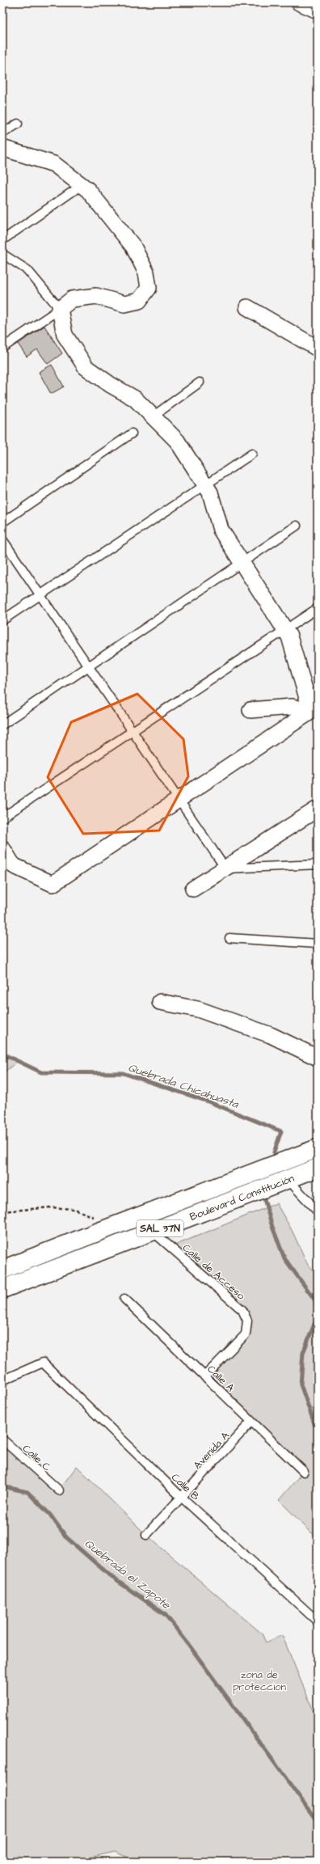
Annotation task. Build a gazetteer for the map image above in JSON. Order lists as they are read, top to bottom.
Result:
{
  "streets": {
    "highway": ["Boulevard Constitución", "SAL 37N"],
    "lane": [
      "Calle de Acceso",
      "Calle A",
      "Avenida A",
      "Calle C",
      "Calle B"
    ]
  },
  "crossings": [
    ["Boulevard Constitución", "Calle de Acceso"],
    ["Calle de Acceso", "Calle A"],
    ["Calle A", "Avenida A"],
    ["Avenida A", "Calle B"]
  ],
  "water": ["Quebrada Chicahuasta", "Quebrada el Zapote"],
  "parks": ["zona de proteccion"]
}
